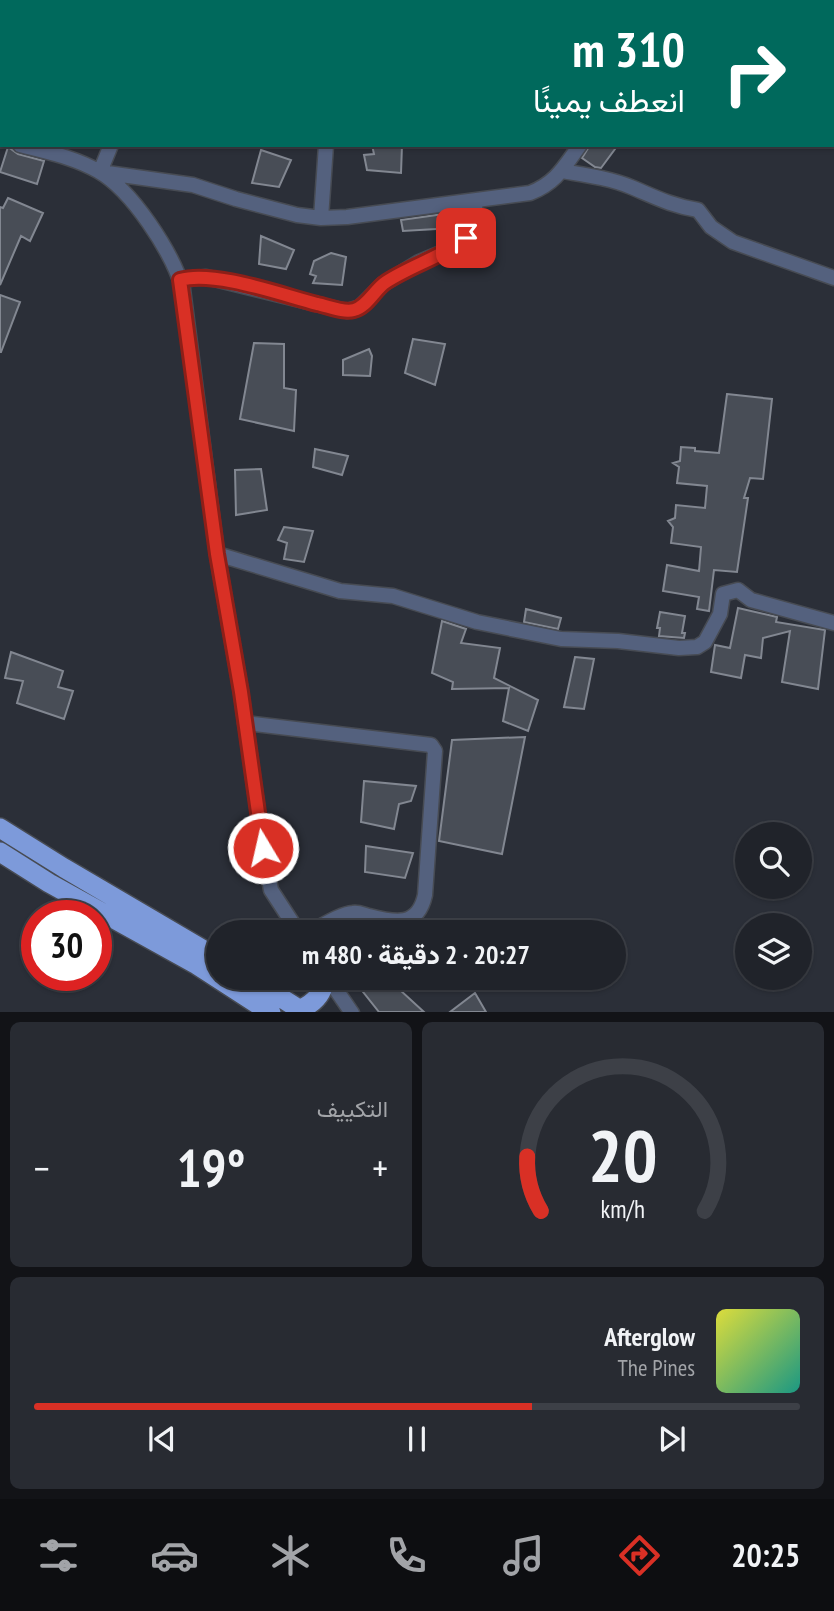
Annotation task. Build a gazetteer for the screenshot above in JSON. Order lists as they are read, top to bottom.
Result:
{
  "page": {
    "turn": ["310 m", "انعطف يمينًا"],
    "limit": "30",
    "trip": "20:27 · 2 دقيقة · 480 m",
    "tile": "التكييف",
    "heat": ["−", "19°", "+"],
    "song": ["Afterglow", "The Pines"],
    "tabs": "20:25",
    "gauge": ["20", "km/h"]
  }
}
